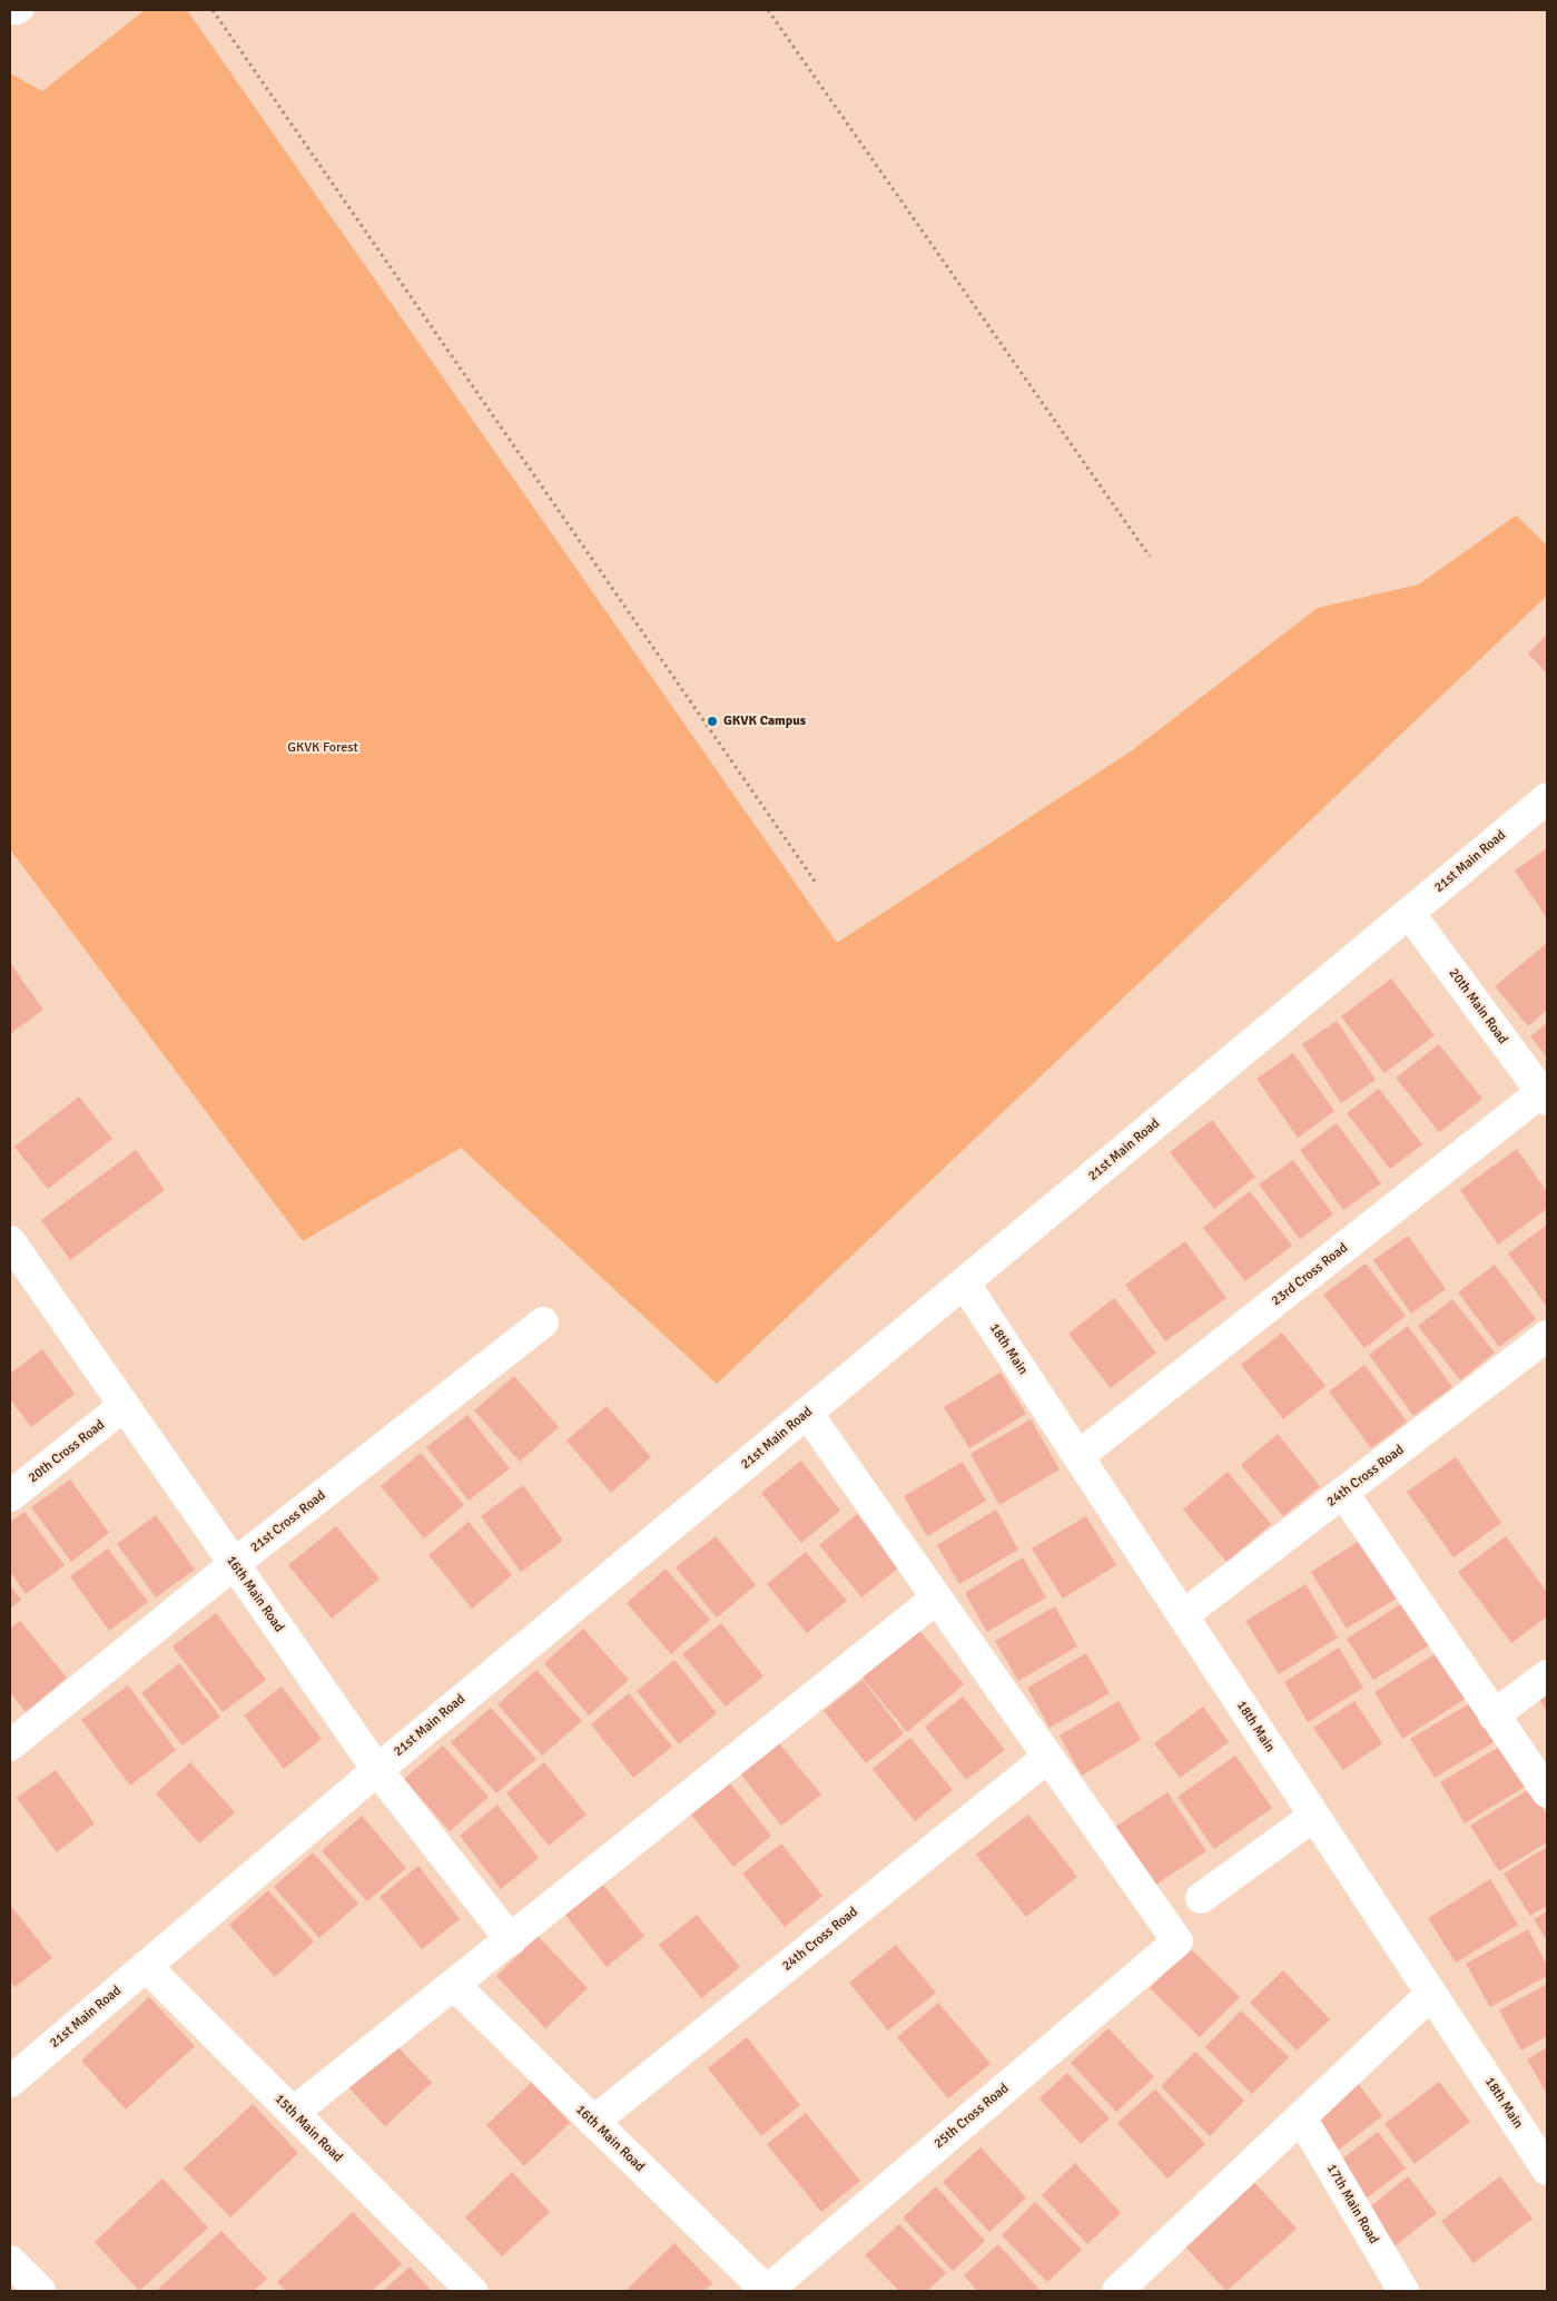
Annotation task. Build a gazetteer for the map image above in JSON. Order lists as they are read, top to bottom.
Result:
{
  "streets": {
    "street": [
      "21st Main Road",
      "20th Main Road",
      "23rd Cross Road",
      "18th Main",
      "20th Cross Road",
      "24th Cross Road",
      "21st Cross Road",
      "16th Main Road",
      "25th Cross Road",
      "15th Main Road",
      "17th Main Road"
    ]
  },
  "crossings": [
    ["21st Main Road", "20th Main Road"],
    ["21st Main Road", "18th Main"],
    ["21st Main Road", "16th Main Road"],
    ["21st Main Road", "15th Main Road"],
    ["20th Main Road", "23rd Cross Road"],
    ["23rd Cross Road", "18th Main"],
    ["18th Main", "24th Cross Road"],
    ["20th Cross Road", "16th Main Road"],
    ["24th Cross Road", "16th Main Road"],
    ["24th Cross Road", "25th Cross Road"],
    ["21st Cross Road", "16th Main Road"],
    ["16th Main Road", "25th Cross Road"]
  ],
  "parks": ["GKVK Forest"],
  "places": ["GKVK Campus"]
}
